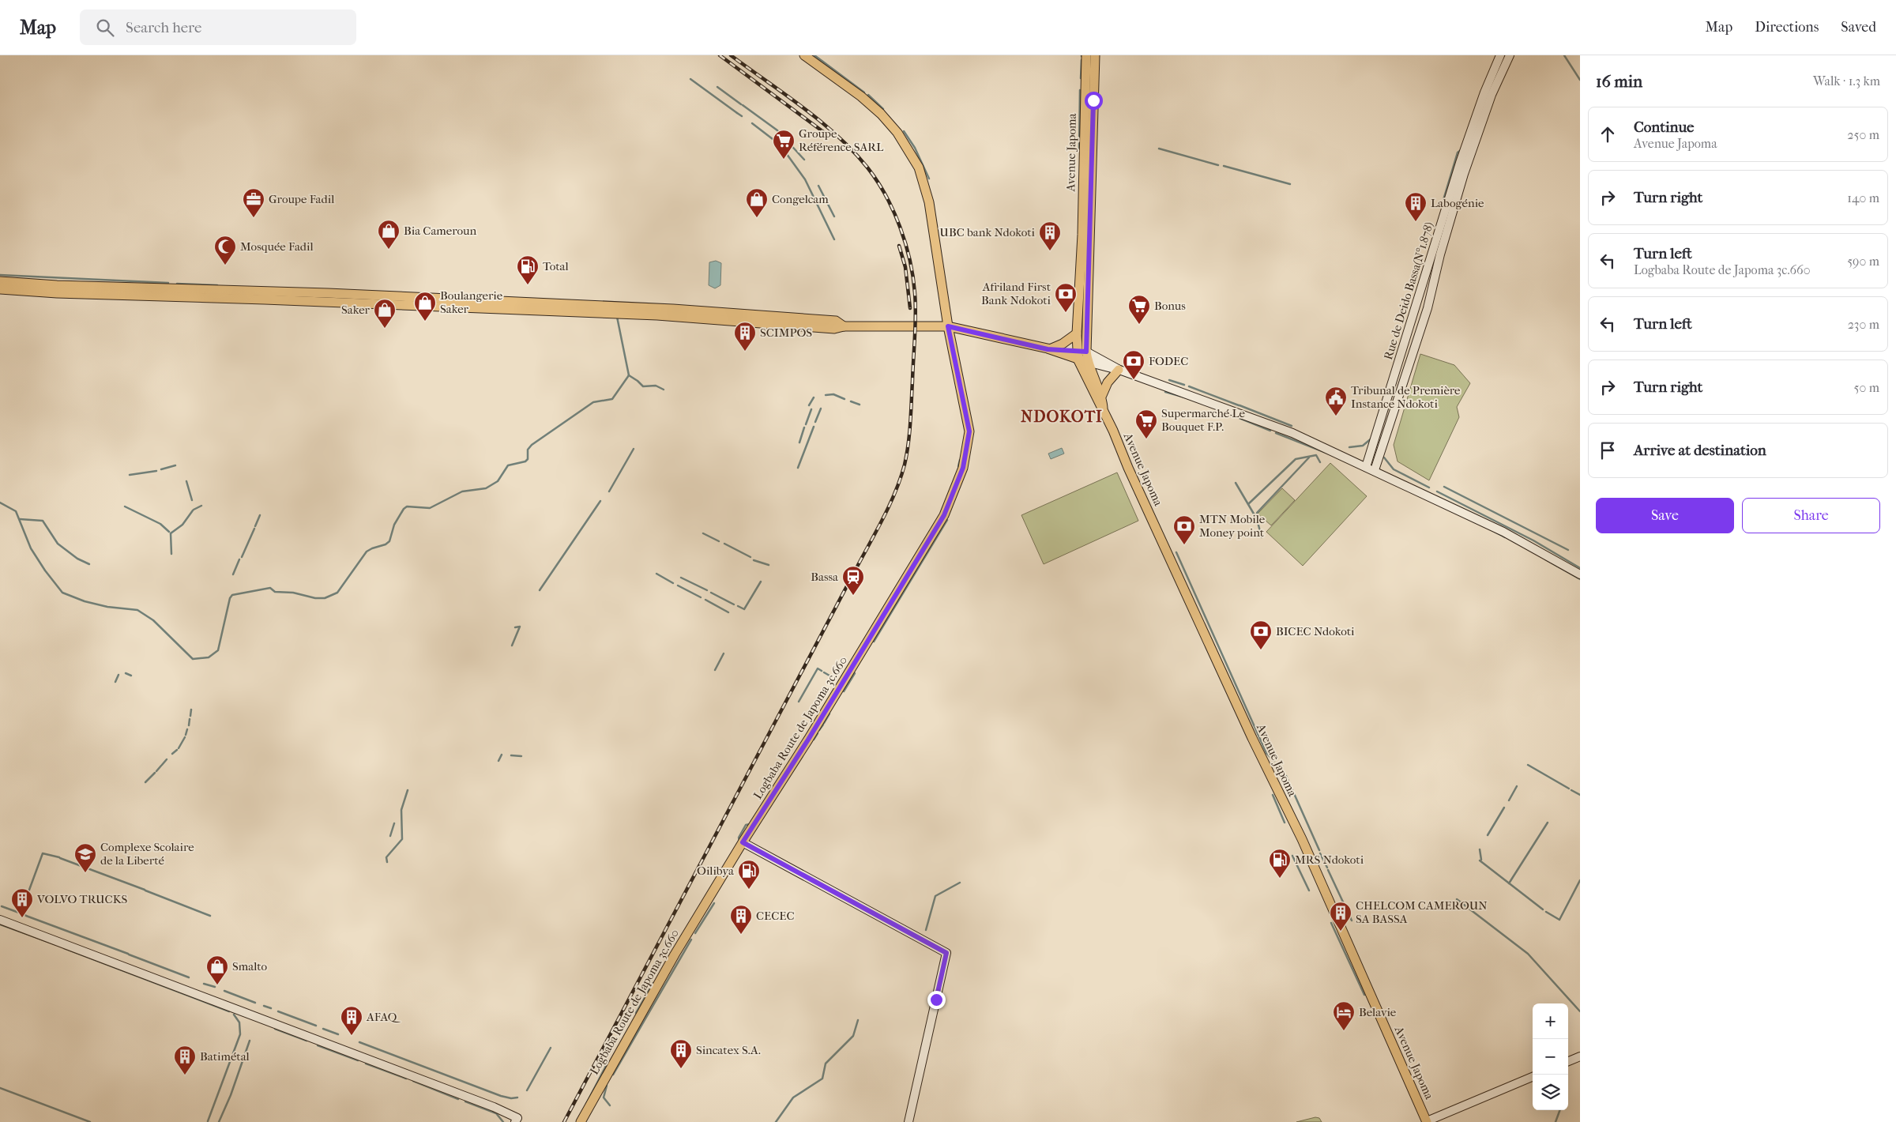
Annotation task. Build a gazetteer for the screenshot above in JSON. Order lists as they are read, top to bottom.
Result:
{
  "streets": {
    "main road": ["Avenue Japoma", "Rue de Deido Bassa(N°1.878)", "Logbaba Route de Japoma 3c.660"]
  },
  "districts": ["NDOKOTI"],
  "places": {
    "supermarket": ["Groupe Référence SARL", "Bonus", "Supermarché Le Bouquet F.P."],
    "office": ["Groupe Fadil"],
    "shop": [
      "Congelcam",
      "Bia Cameroun",
      "Boulangerie Saker",
      "Saker",
      "Smalto"
    ],
    "building": [
      "Labogénie",
      "UBC bank Ndokoti",
      "SCIMPOS",
      "VOLVO TRUCKS",
      "CHELCOM CAMEROUN SA BASSA",
      "CECEC",
      "AFAQ",
      "Sincatex S.A.",
      "Batimétal"
    ],
    "mosque": ["Mosquée Fadil"],
    "fuel station": ["Total", "MRS Ndokoti", "Oilibya"],
    "bank": [
      "Afriland First Bank Ndokoti",
      "FODEC",
      "MTN Mobile Money point",
      "BICEC Ndokoti"
    ],
    "public building": ["Tribunal de Première Instance Ndokoti"],
    "station": ["Bassa"],
    "school or university": ["Complexe Scolaire de la Liberté"],
    "hotel": ["Belavie"]
  },
  "page": {
    "header": "Map",
    "search": "Search here",
    "nav": ["Map", "Directions", "Saved"],
    "heading": ["16 min", "Walk · 1.3 km"],
    "list": [
      ["Continue", "Avenue Japoma", "250 m"],
      ["Turn right", "140 m"],
      ["Turn left", "Logbaba Route de Japoma 3c.660", "590 m"],
      ["Turn left", "230 m"],
      ["Turn right", "50 m"],
      "Arrive at destination"
    ],
    "buttons": ["Save", "Share"],
    "map_buttons": ["+", "−"]
  }
}
